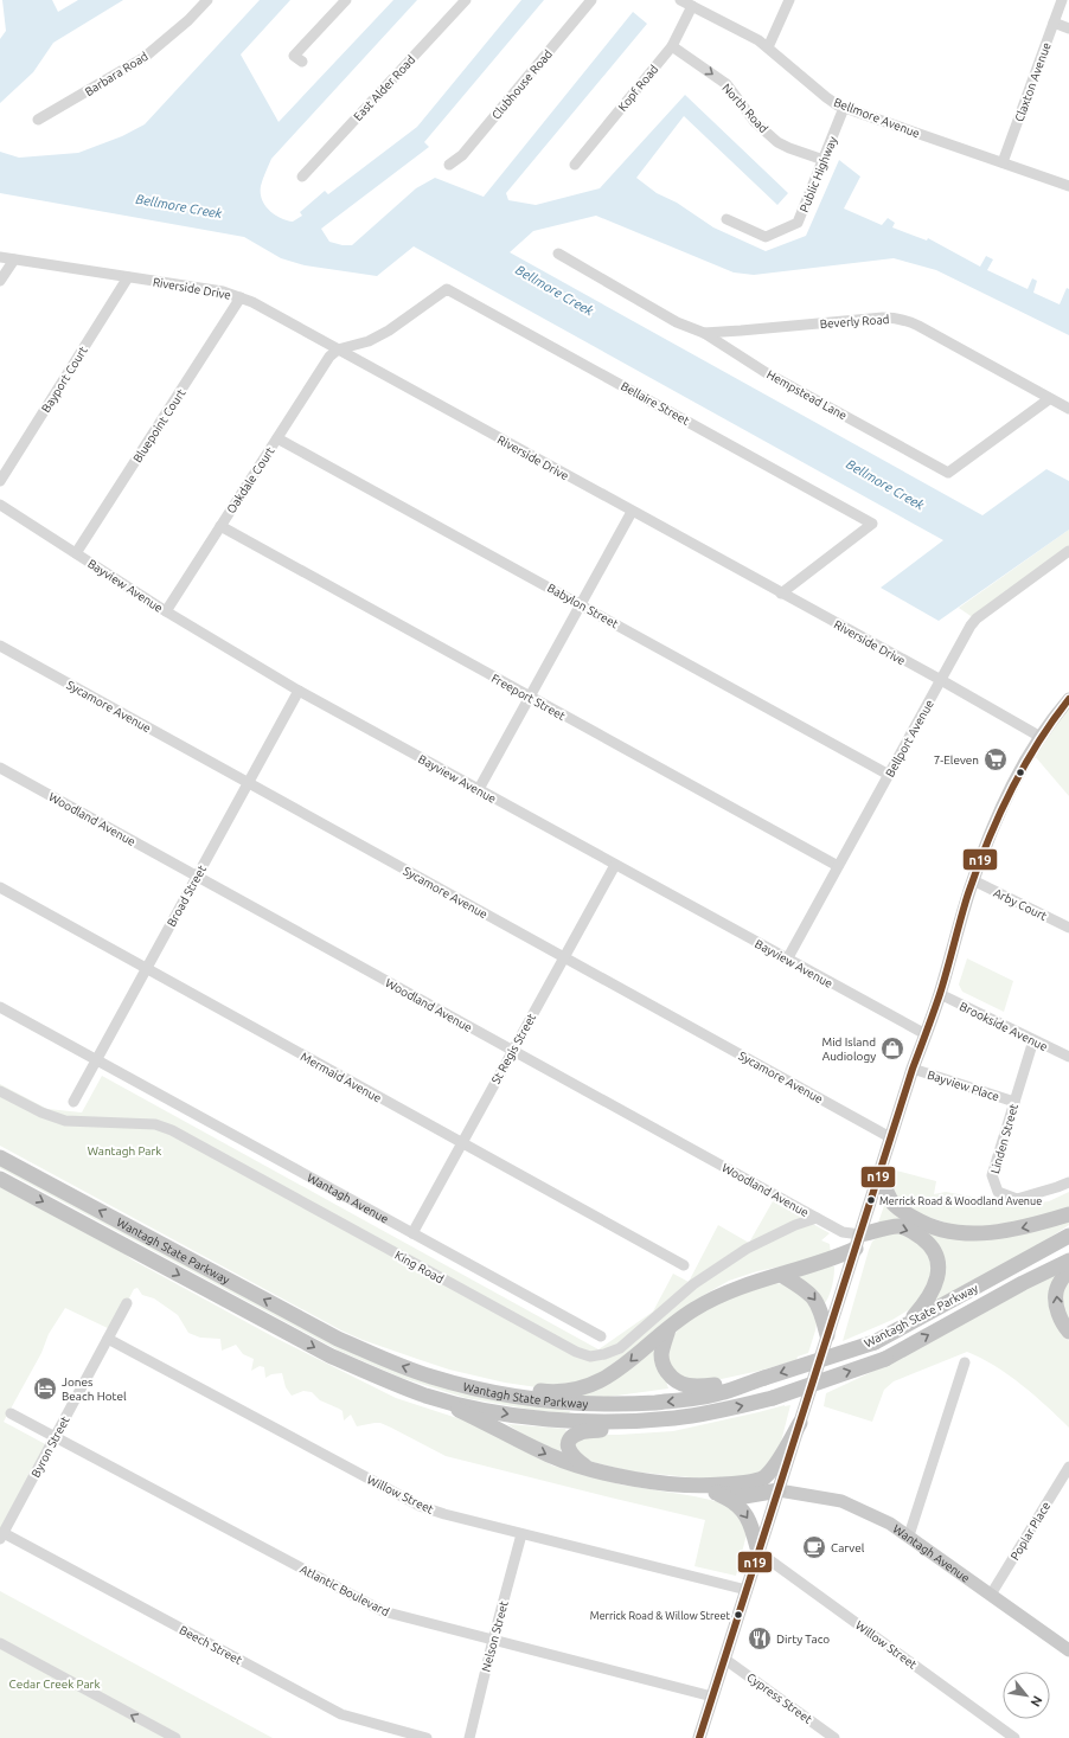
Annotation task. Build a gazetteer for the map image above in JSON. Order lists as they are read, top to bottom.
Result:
{
  "streets": {
    "highway": ["Wantagh State Parkway"],
    "main road": ["Wantagh Avenue"],
    "street": [
      "Barbara Road",
      "Claxton Avenue",
      "Clubhouse Road",
      "East Alder Road",
      "Kopf Road",
      "North Road",
      "Bellmore Avenue",
      "Public Highway",
      "Riverside Drive",
      "Beverly Road",
      "Bayport Court",
      "Hempstead Lane",
      "Bellaire Street",
      "Bluepoint Court",
      "Oakdale Court",
      "Bayview Avenue",
      "Babylon Street",
      "Freeport Street",
      "Sycamore Avenue",
      "Bellport Avenue",
      "Woodland Avenue",
      "Broad Street",
      "Arby Court",
      "Brookside Avenue",
      "St Regis Street",
      "Mermaid Avenue",
      "Bayview Place",
      "Linden Street",
      "King Road",
      "Byron Street",
      "Willow Street",
      "Poplar Place",
      "Atlantic Boulevard",
      "Nelson Street",
      "Beech Street",
      "Cypress Street"
    ]
  },
  "crossings": [
    ["Claxton Avenue", "Bellmore Avenue"],
    ["Kopf Road", "North Road"],
    ["Kopf Road", "Bellmore Avenue"],
    ["North Road", "Public Highway"],
    ["Bellmore Avenue", "Public Highway"],
    ["Riverside Drive", "Bayport Court"],
    ["Riverside Drive", "Bellaire Street"],
    ["Riverside Drive", "Bluepoint Court"],
    ["Riverside Drive", "Oakdale Court"],
    ["Riverside Drive", "Bellport Avenue"],
    ["Beverly Road", "Hempstead Lane"],
    ["Bellaire Street", "Oakdale Court"],
    ["Bluepoint Court", "Bayview Avenue"],
    ["Oakdale Court", "Bayview Avenue"],
    ["Oakdale Court", "Babylon Street"],
    ["Oakdale Court", "Freeport Street"],
    ["Bayview Avenue", "Bellport Avenue"],
    ["Bayview Avenue", "Broad Street"],
    ["Bayview Avenue", "St Regis Street"],
    ["Babylon Street", "Bellport Avenue"],
    ["Freeport Street", "Bellport Avenue"],
    ["Sycamore Avenue", "Broad Street"],
    ["Sycamore Avenue", "St Regis Street"],
    ["Woodland Avenue", "Broad Street"],
    ["Woodland Avenue", "St Regis Street"],
    ["Woodland Avenue", "King Road"],
    ["Broad Street", "Mermaid Avenue"],
    ["Broad Street", "Wantagh Avenue"],
    ["Brookside Avenue", "Linden Street"],
    ["St Regis Street", "Mermaid Avenue"],
    ["St Regis Street", "Wantagh Avenue"],
    ["Bayview Place", "Linden Street"],
    ["Wantagh Avenue", "Poplar Place"],
    ["Byron Street", "Willow Street"],
    ["Byron Street", "Atlantic Boulevard"],
    ["Byron Street", "Beech Street"],
    ["Willow Street", "Nelson Street"],
    ["Atlantic Boulevard", "Nelson Street"]
  ],
  "one_way": ["North Road"],
  "water": ["Bellmore Creek"],
  "parks": ["Wantagh Park", "Cedar Creek Park"],
  "places": {
    "supermarket": ["7-Eleven"],
    "shop": ["Mid Island Audiology"],
    "other": ["Merrick Road & Woodland Avenue", "Merrick Road & Willow Street"],
    "hotel": ["Jones Beach Hotel"],
    "cafe": ["Carvel"],
    "restaurant": ["Dirty Taco"]
  },
  "lines": ["transit line n19"],
  "north": "bottom right"
}
